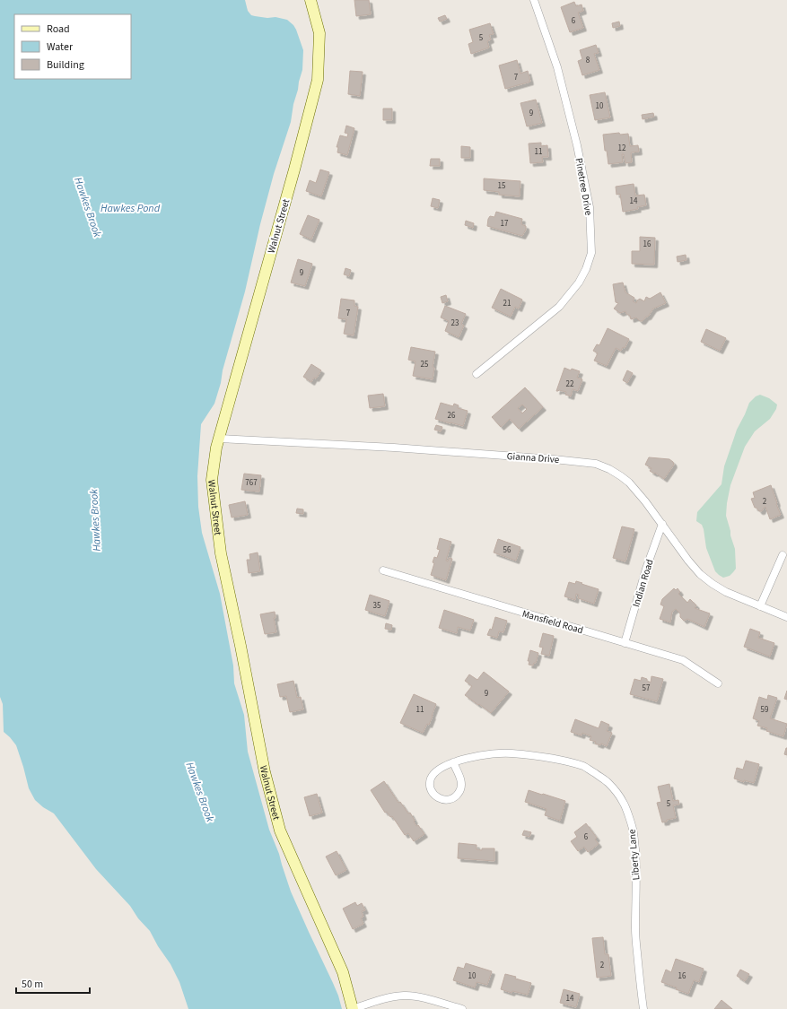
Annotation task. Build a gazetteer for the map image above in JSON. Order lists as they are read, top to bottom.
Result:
{
  "streets": {
    "main road": ["Walnut Street"],
    "street": [
      "Pinetree Drive",
      "Gianna Drive",
      "Indian Road",
      "Mansfield Road",
      "Liberty Lane"
    ]
  },
  "crossings": [
    ["Walnut Street", "Gianna Drive"],
    ["Gianna Drive", "Indian Road"],
    ["Indian Road", "Mansfield Road"]
  ],
  "water": ["Hawkes Brook", "Hawkes Pond"],
  "house_numbers": [
    "6",
    "5",
    "8",
    "7",
    "10",
    "9",
    "12",
    "11",
    "15",
    "14",
    "17",
    "16",
    "9",
    "21",
    "7",
    "23",
    "25",
    "22",
    "26",
    "767",
    "2",
    "56",
    "35",
    "57",
    "9",
    "11",
    "59",
    "5",
    "6",
    "2",
    "10",
    "16",
    "14"
  ],
  "legend": ["Road", "Water", "Building"],
  "scale_bar": "50 m"
}
